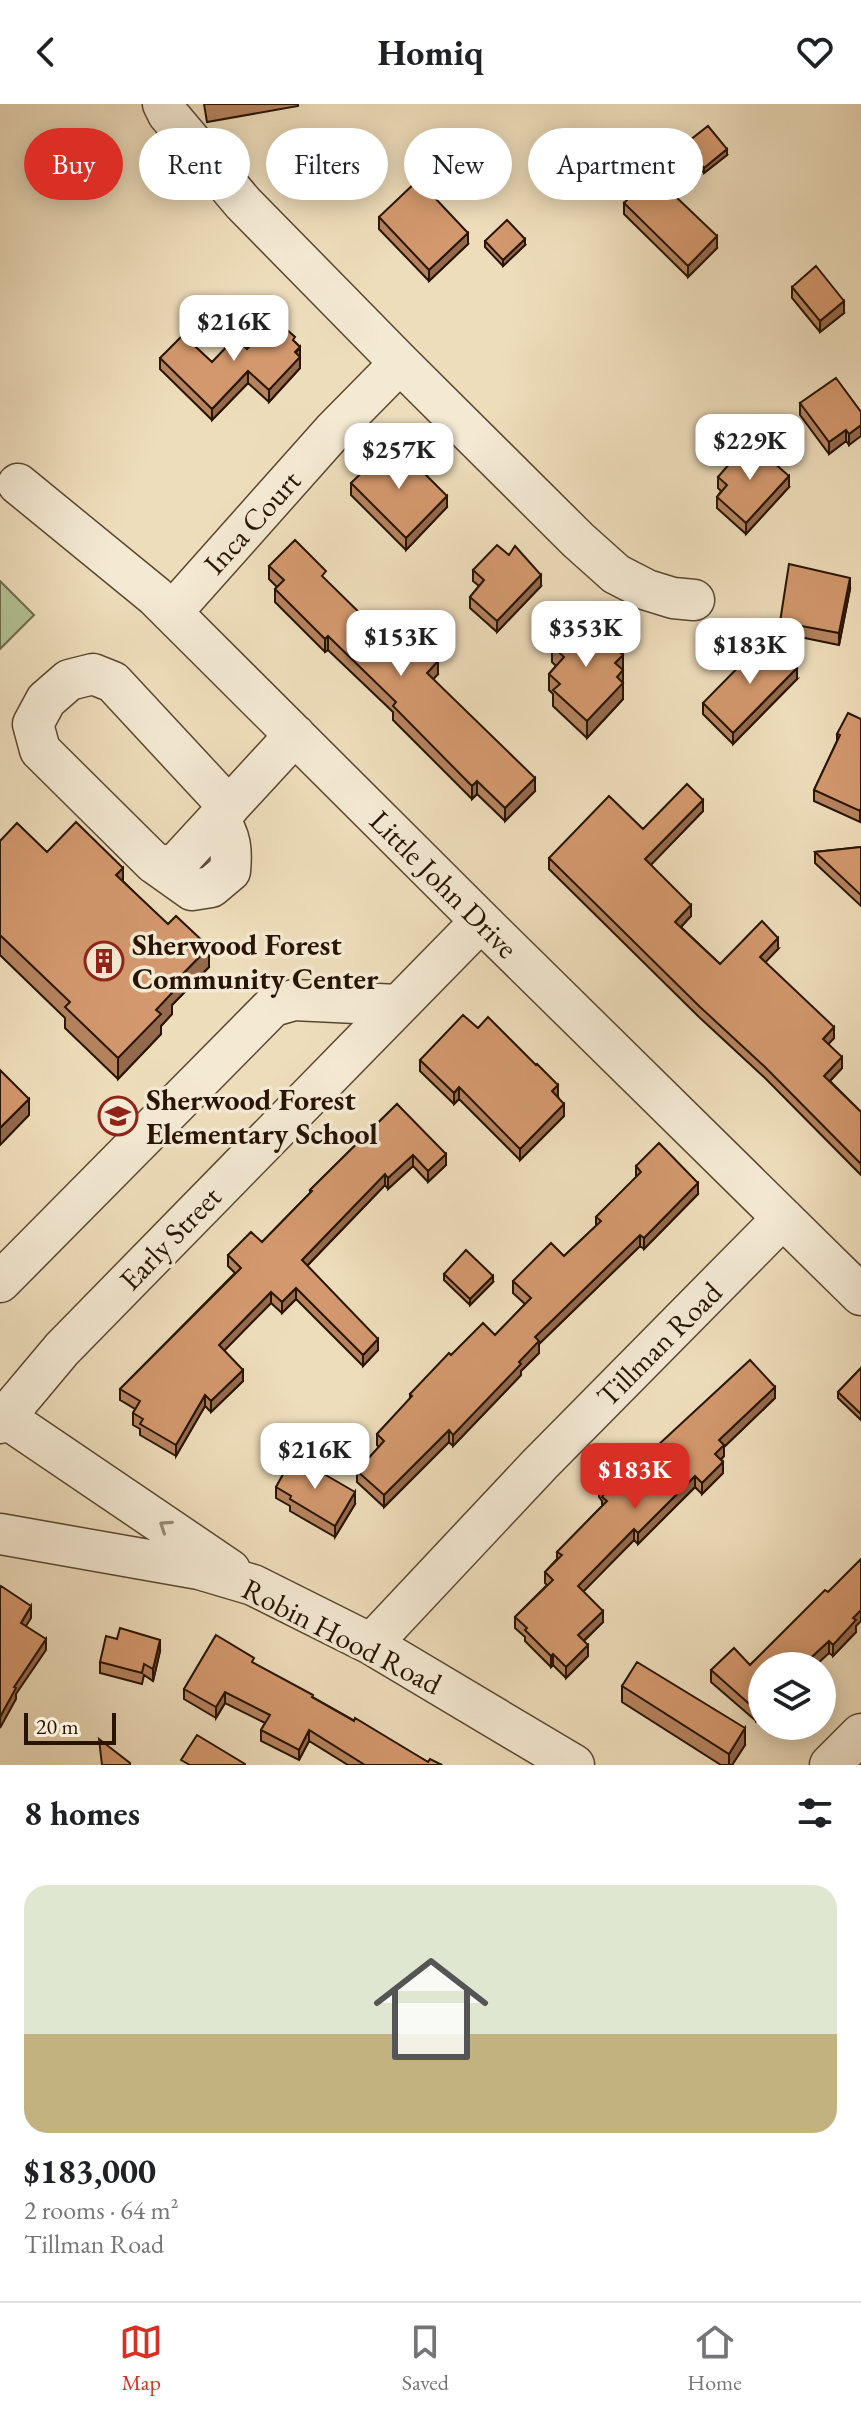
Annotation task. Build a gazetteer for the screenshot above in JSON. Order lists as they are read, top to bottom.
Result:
{
  "streets": {
    "street": [
      "Inca Court",
      "Little John Drive",
      "Early Street",
      "Tillman Road",
      "Robin Hood Road"
    ]
  },
  "crossings": [
    ["Inca Court", "Little John Drive"],
    ["Little John Drive", "Early Street"],
    ["Little John Drive", "Tillman Road"],
    ["Tillman Road", "Robin Hood Road"]
  ],
  "places": {
    "building": ["Sherwood Forest Community Center"],
    "school or university": ["Sherwood Forest Elementary School"]
  },
  "scale_bar": "20 m",
  "page": {
    "header": "Homiq",
    "chip": [
      "Buy",
      "Rent",
      "Filters",
      "New",
      "Apartment"
    ],
    "price": [
      "$216K",
      "$229K",
      "$257K",
      "$353K",
      "$153K",
      "$183K",
      "$216K",
      "$183K"
    ],
    "scale": "20 m",
    "heading": "8 homes",
    "list": [
      {
        "name": "$183,000",
        "note": "2 rooms · 64 m² · Tillman Road"
      }
    ],
    "tabs": ["Map", "Saved", "Home"]
  }
}
